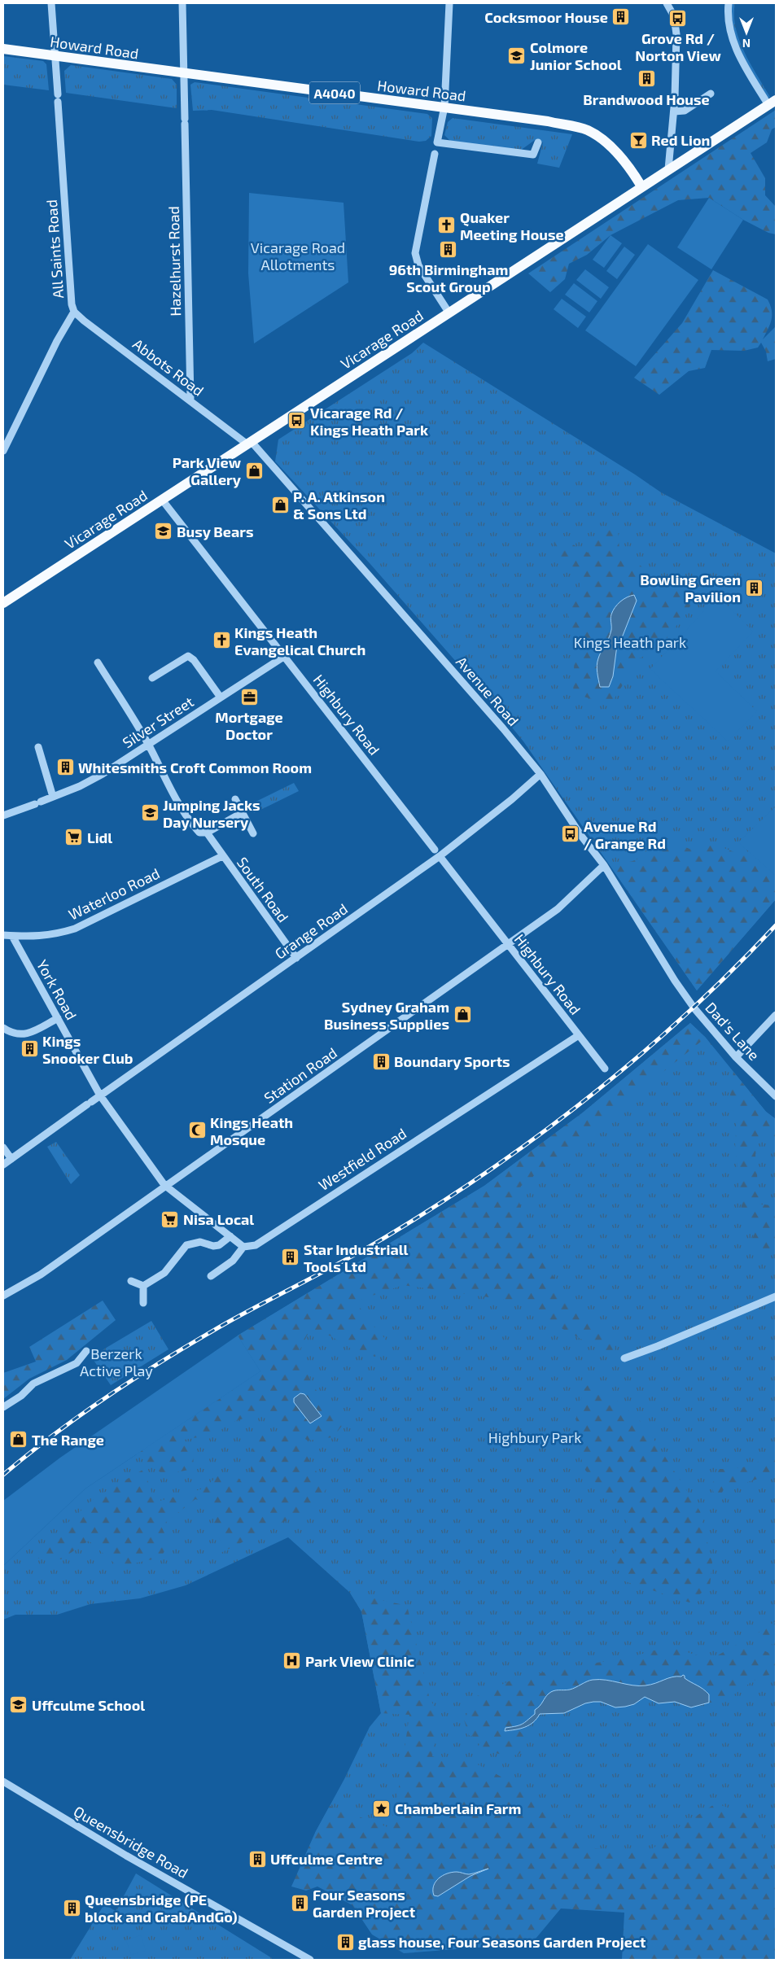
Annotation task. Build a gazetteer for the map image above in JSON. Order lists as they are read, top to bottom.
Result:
{
  "streets": {
    "main road": ["Howard Road", "A4040", "Vicarage Road"],
    "street": [
      "All Saints Road",
      "Hazelhurst Road",
      "Abbots Road",
      "Avenue Road",
      "Highbury Road",
      "Silver Street",
      "South Road",
      "Waterloo Road",
      "Grange Road",
      "York Road",
      "Dad's Lane",
      "Station Road",
      "Westfield Road",
      "Queensbridge Road"
    ]
  },
  "crossings": [
    ["Howard Road", "All Saints Road"],
    ["Howard Road", "Hazelhurst Road"],
    ["Howard Road", "Vicarage Road"],
    ["All Saints Road", "Abbots Road"],
    ["Hazelhurst Road", "Abbots Road"],
    ["Vicarage Road", "Abbots Road"],
    ["Vicarage Road", "Avenue Road"],
    ["Vicarage Road", "Highbury Road"],
    ["Abbots Road", "Avenue Road"],
    ["Avenue Road", "Grange Road"],
    ["Avenue Road", "Dad's Lane"],
    ["Avenue Road", "Station Road"],
    ["Highbury Road", "Silver Street"],
    ["Highbury Road", "Grange Road"],
    ["Highbury Road", "Station Road"],
    ["Highbury Road", "Westfield Road"],
    ["South Road", "Waterloo Road"],
    ["South Road", "Grange Road"],
    ["Waterloo Road", "York Road"],
    ["Grange Road", "York Road"],
    ["York Road", "Station Road"]
  ],
  "parks": [
    "Vicarage Road Allotments",
    "Kings Heath park",
    "Berzerk Active Play",
    "Highbury Park"
  ],
  "places": {
    "building": [
      "Cocksmoor House",
      "Brandwood House",
      "96th Birmingham Scout Group",
      "Bowling Green Pavilion",
      "Whitesmiths Croft Common Room",
      "Kings Snooker Club",
      "Boundary Sports",
      "Star Industriall Tools Ltd",
      "Uffculme Centre",
      "Four Seasons Garden Project",
      "Queensbridge (PE block and GrabAndGo)",
      "glass house, Four Seasons Garden Project"
    ],
    "bus stop": ["Grove Rd / Norton View", "Vicarage Rd / Kings Heath Park", "Avenue Rd / Grange Rd"],
    "school or university": [
      "Colmore Junior School",
      "Busy Bears",
      "Jumping Jacks Day Nursery",
      "Uffculme School"
    ],
    "bar": ["Red Lion"],
    "church": ["Quaker Meeting House", "Kings Heath Evangelical Church"],
    "shop": [
      "Park View Gallery",
      "P. A. Atkinson & Sons Ltd",
      "Sydney Graham Business Supplies",
      "The Range"
    ],
    "office": ["Mortgage Doctor"],
    "supermarket": ["Lidl", "Nisa Local"],
    "mosque": ["Kings Heath Mosque"],
    "hospital": ["Park View Clinic"],
    "place": ["Chamberlain Farm"]
  },
  "north": "bottom"
}
